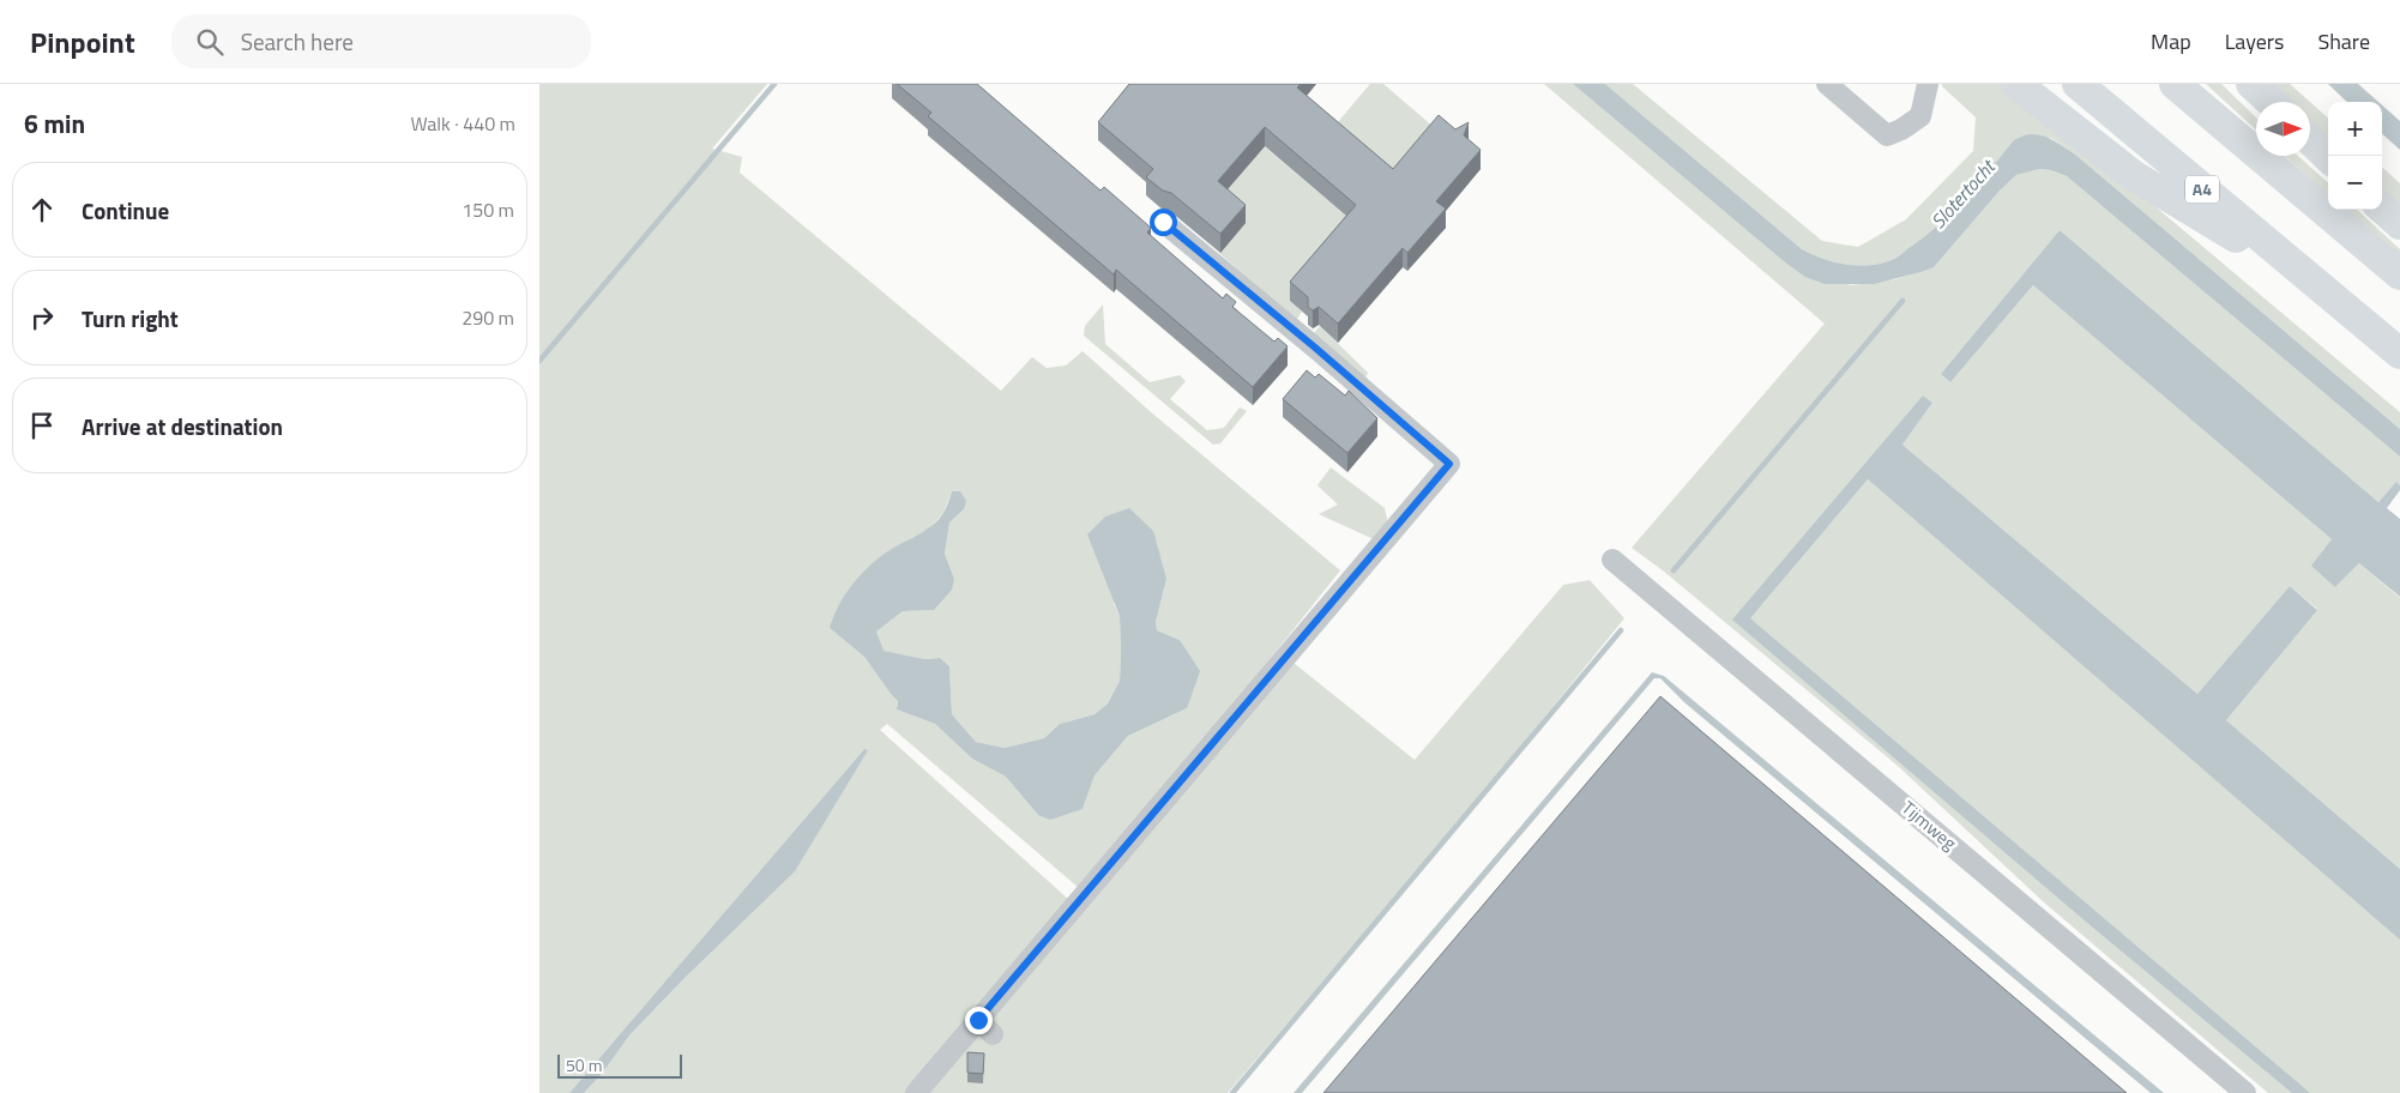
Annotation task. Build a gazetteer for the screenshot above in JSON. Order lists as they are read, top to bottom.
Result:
{
  "streets": {
    "highway": ["A4"],
    "street": ["Tijmweg"]
  },
  "water": ["Slotertocht"],
  "scale_bar": "50 m",
  "north": "right",
  "page": {
    "header": "Pinpoint",
    "search": "Search here",
    "nav": ["Map", "Layers", "Share"],
    "heading": ["6 min", "Walk · 440 m"],
    "map_buttons": ["+", "−"],
    "list": [
      ["Continue", "150 m"],
      ["Turn right", "290 m"],
      "Arrive at destination"
    ],
    "scale": "50 m"
  }
}
